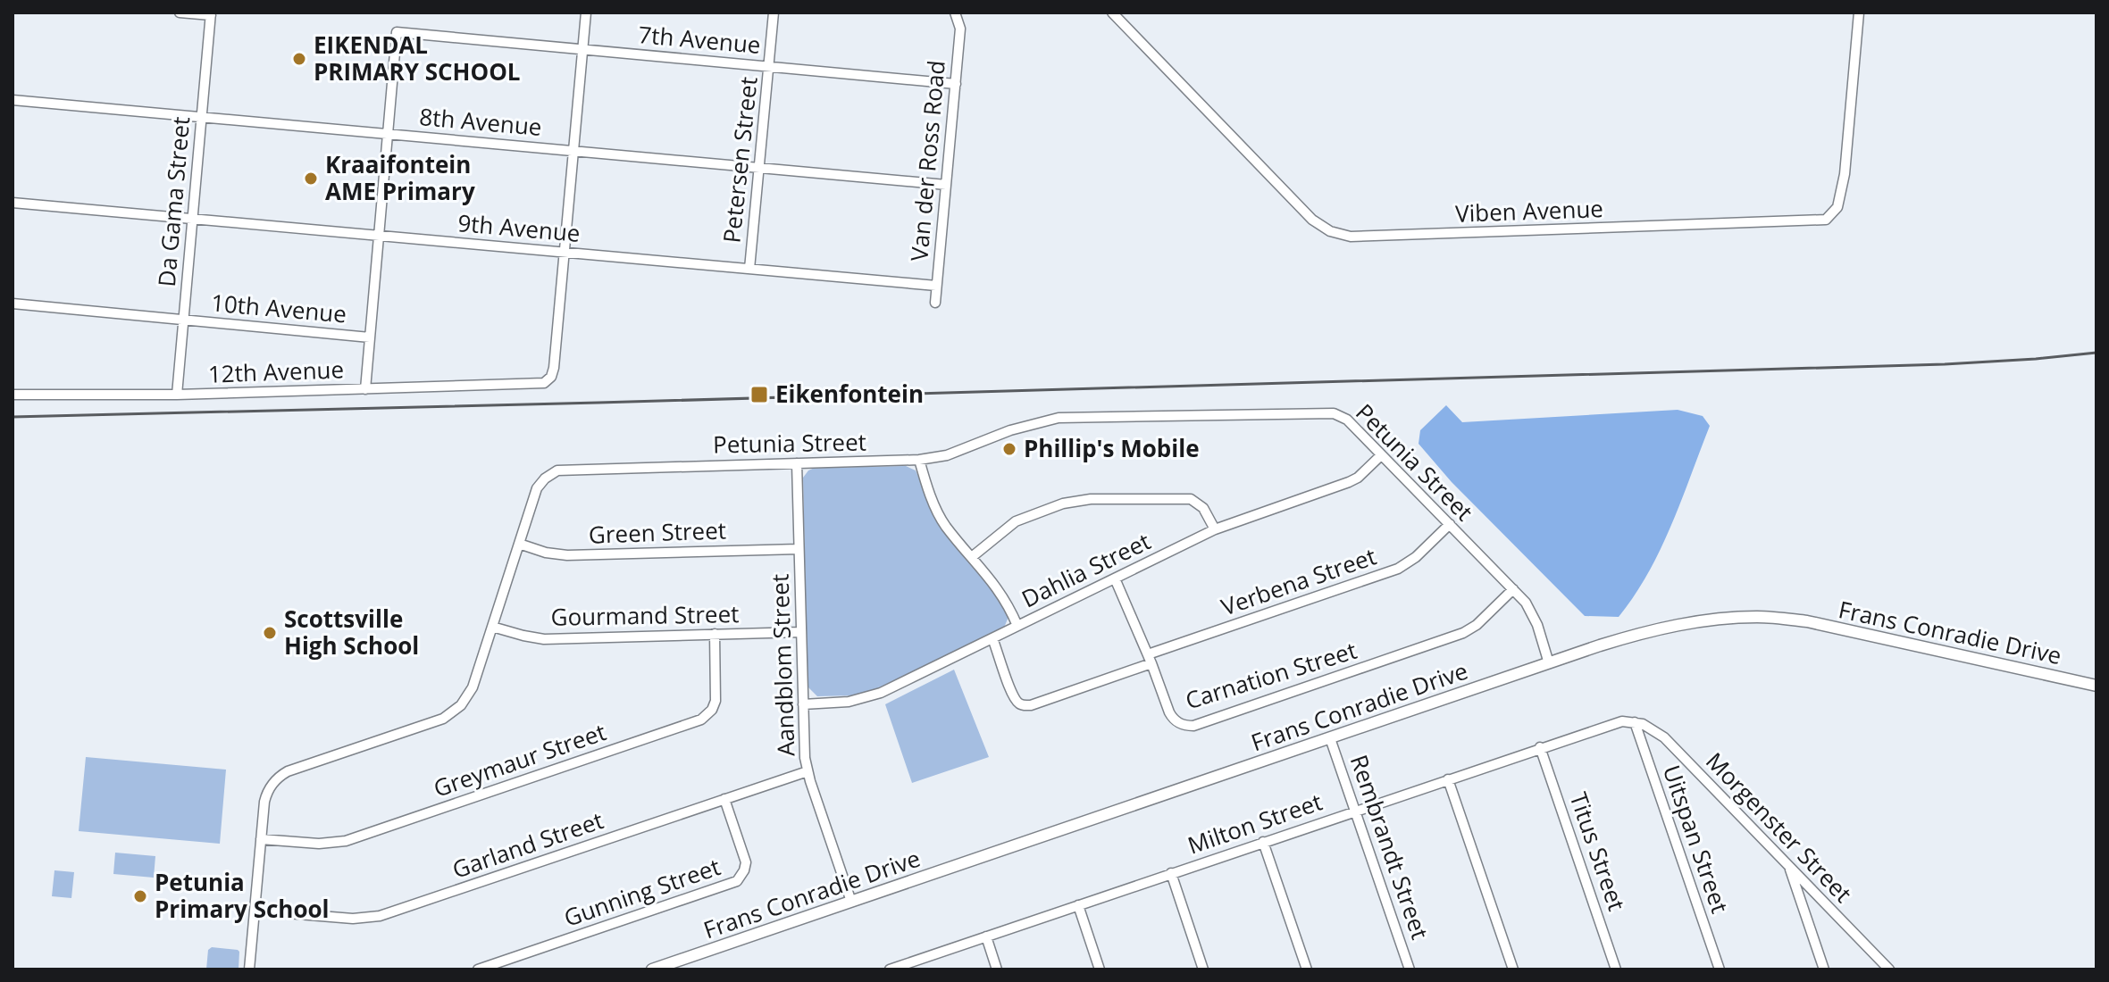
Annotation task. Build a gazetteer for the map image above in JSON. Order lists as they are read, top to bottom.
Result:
{
  "streets": {
    "street": [
      "7th Avenue",
      "8th Avenue",
      "Petersen Street",
      "Van der Ross Road",
      "Da Gama Street",
      "Viben Avenue",
      "9th Avenue",
      "10th Avenue",
      "12th Avenue",
      "Petunia Street",
      "Green Street",
      "Dahlia Street",
      "Verbena Street",
      "Gourmand Street",
      "Frans Conradie Drive",
      "Aandblom Street",
      "Carnation Street",
      "Greymaur Street",
      "Milton Street",
      "Morgenster Street",
      "Uitspan Street",
      "Garland Street",
      "Rembrandt Street",
      "Titus Street",
      "Gunning Street"
    ]
  },
  "crossings": [
    ["7th Avenue", "8th Avenue"],
    ["7th Avenue", "Petersen Street"],
    ["7th Avenue", "Van der Ross Road"],
    ["8th Avenue", "Petersen Street"],
    ["8th Avenue", "Van der Ross Road"],
    ["8th Avenue", "Da Gama Street"],
    ["Petersen Street", "9th Avenue"],
    ["Van der Ross Road", "9th Avenue"],
    ["Da Gama Street", "9th Avenue"],
    ["Da Gama Street", "10th Avenue"],
    ["Da Gama Street", "12th Avenue"],
    ["9th Avenue", "12th Avenue"],
    ["Petunia Street", "Green Street"],
    ["Petunia Street", "Dahlia Street"],
    ["Petunia Street", "Verbena Street"],
    ["Petunia Street", "Gourmand Street"],
    ["Petunia Street", "Frans Conradie Drive"],
    ["Petunia Street", "Aandblom Street"],
    ["Petunia Street", "Carnation Street"],
    ["Petunia Street", "Greymaur Street"],
    ["Petunia Street", "Garland Street"],
    ["Green Street", "Aandblom Street"],
    ["Dahlia Street", "Verbena Street"],
    ["Dahlia Street", "Aandblom Street"],
    ["Dahlia Street", "Carnation Street"],
    ["Verbena Street", "Carnation Street"],
    ["Gourmand Street", "Aandblom Street"],
    ["Gourmand Street", "Greymaur Street"],
    ["Frans Conradie Drive", "Aandblom Street"],
    ["Frans Conradie Drive", "Rembrandt Street"],
    ["Aandblom Street", "Garland Street"],
    ["Milton Street", "Morgenster Street"],
    ["Milton Street", "Uitspan Street"],
    ["Milton Street", "Rembrandt Street"],
    ["Milton Street", "Titus Street"],
    ["Morgenster Street", "Uitspan Street"],
    ["Garland Street", "Gunning Street"]
  ],
  "places": {
    "other": [
      "EIKENDAL PRIMARY SCHOOL",
      "Kraaifontein AME Primary",
      "Phillip's Mobile",
      "Scottsville High School",
      "Petunia Primary School"
    ],
    "transit": ["Eikenfontein"]
  }
}
